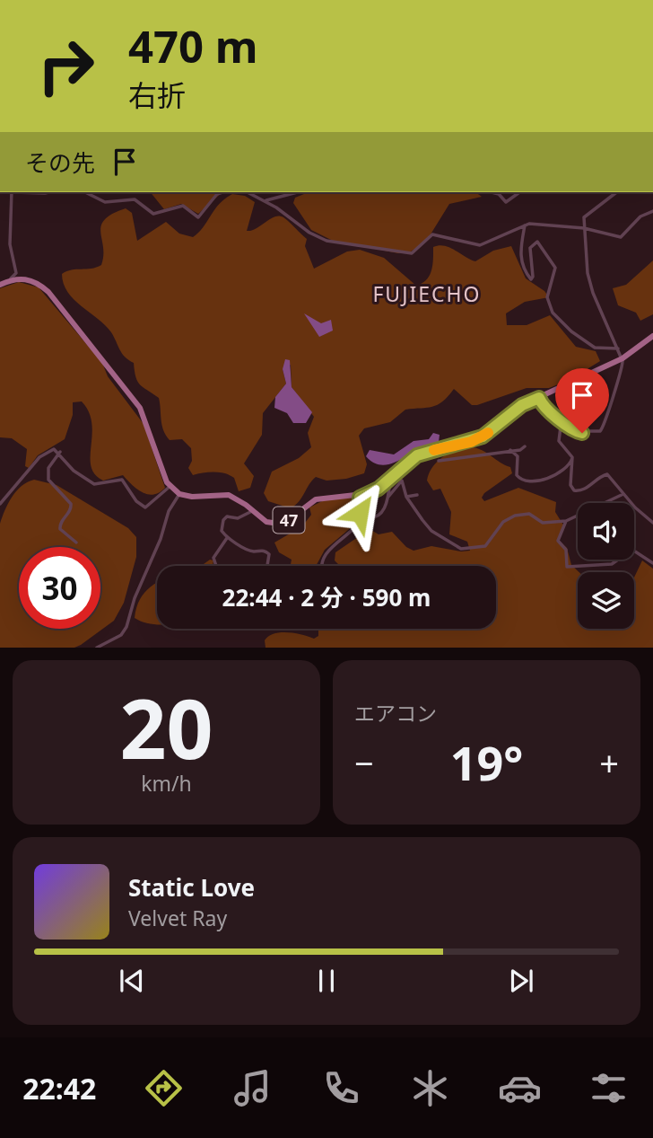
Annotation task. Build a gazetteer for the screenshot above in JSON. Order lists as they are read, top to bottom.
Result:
{
  "streets": {
    "main road": ["47"]
  },
  "districts": ["FUJIECHO"],
  "page": {
    "turn": ["470 m", "右折"],
    "then": "その先",
    "limit": "30",
    "trip": "22:44 · 2 分 · 590 m",
    "tile": [
      ["20", "km/h"],
      "エアコン"
    ],
    "heat": ["−", "19°", "+"],
    "song": ["Static Love", "Velvet Ray"],
    "tabs": "22:42"
  }
}
